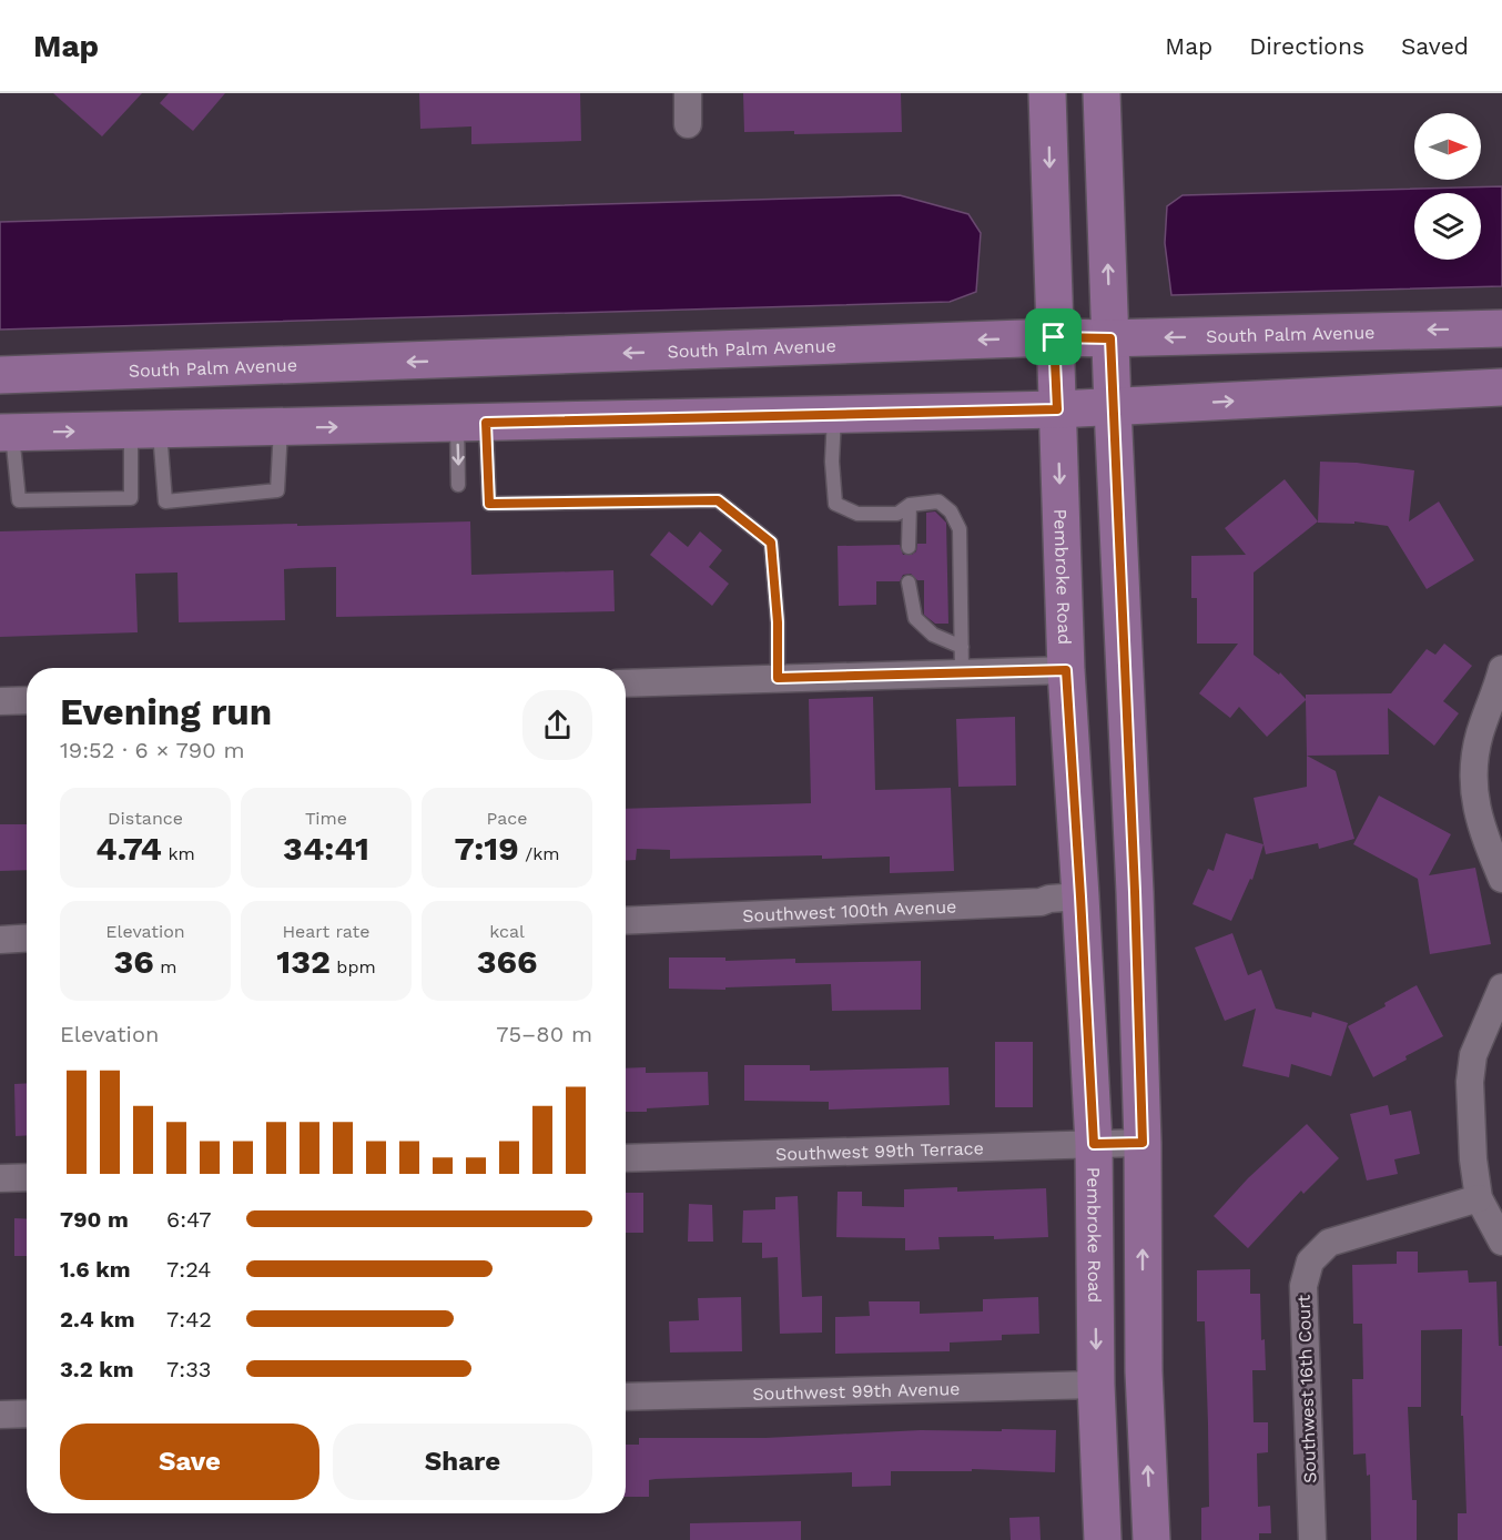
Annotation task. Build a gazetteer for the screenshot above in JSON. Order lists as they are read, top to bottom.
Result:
{
  "streets": {
    "main road": ["South Palm Avenue", "Pembroke Road"],
    "street": [
      "Southwest 100th Avenue",
      "Southwest 99th Terrace",
      "Southwest 16th Court",
      "Southwest 99th Avenue"
    ]
  },
  "crossings": [
    ["South Palm Avenue", "Pembroke Road"],
    ["Pembroke Road", "Southwest 100th Avenue"],
    ["Pembroke Road", "Southwest 99th Terrace"],
    ["Pembroke Road", "Southwest 99th Avenue"]
  ],
  "north": "right",
  "page": {
    "header": "Map",
    "nav": ["Map", "Directions", "Saved"],
    "heading": ["Evening run", "19:52 · 6 × 790 m"],
    "stats": [
      ["Distance", "4.74 km"],
      ["Time", "34:41"],
      ["Pace", "7:19 /km"],
      ["Elevation", "36 m"],
      ["Heart rate", "132 bpm"],
      ["kcal", "366"]
    ],
    "chart": ["Elevation", "75–80 m"],
    "list": [
      {
        "name": "790 m",
        "note": "6:47"
      },
      {
        "name": "1.6 km",
        "note": "7:24"
      },
      {
        "name": "2.4 km",
        "note": "7:42"
      },
      {
        "name": "3.2 km",
        "note": "7:33"
      }
    ],
    "buttons": ["Save", "Share"]
  }
}
